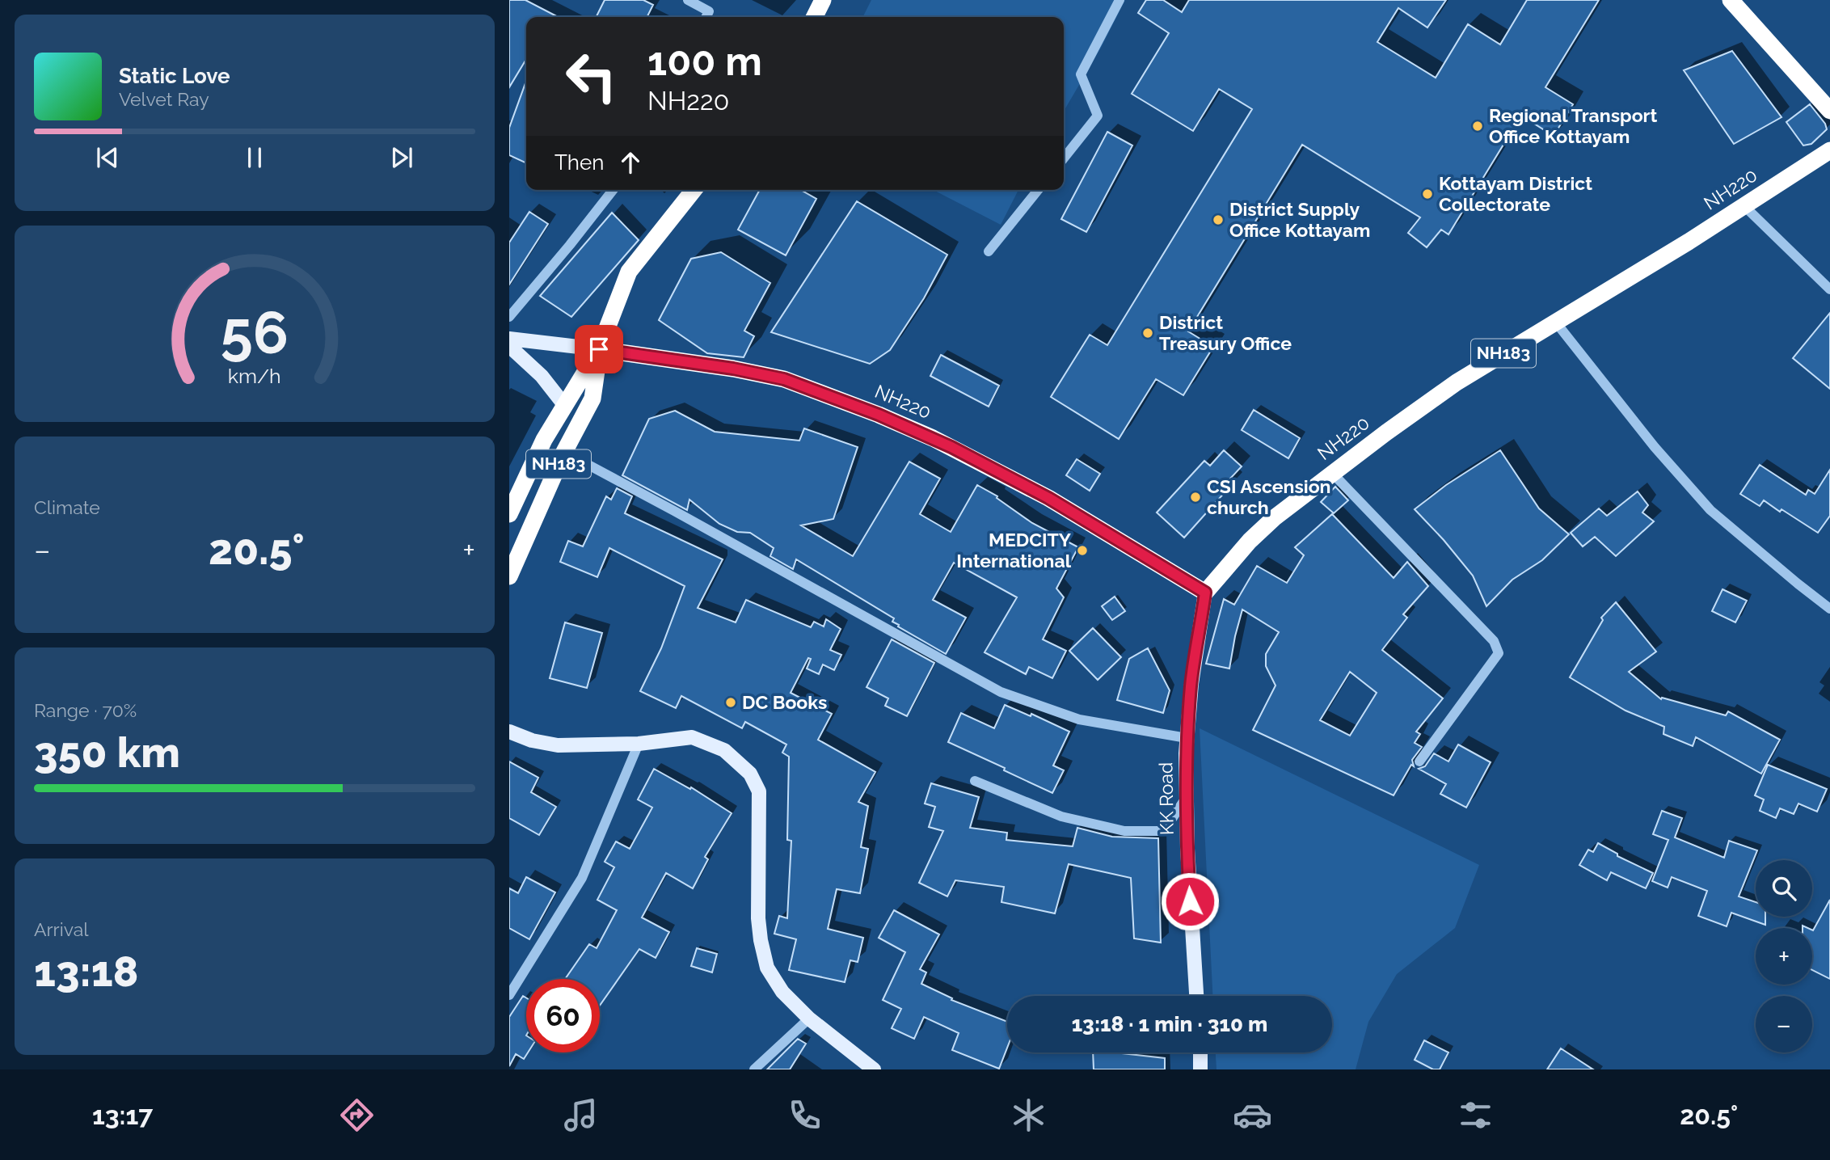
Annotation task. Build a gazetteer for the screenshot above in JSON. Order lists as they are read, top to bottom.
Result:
{
  "streets": {
    "highway": ["NH220", "NH183"],
    "main road": ["KK Road"]
  },
  "crossings": [
    ["NH220", "NH183"],
    ["NH220", "KK Road"]
  ],
  "places": [
    "Regional Transport Office Kottayam",
    "Kottayam District Collectorate",
    "District Supply Office Kottayam",
    "District Treasury Office",
    "CSI Ascension church",
    "MEDCITY International",
    "DC Books"
  ],
  "page": {
    "turn": ["100 m", "NH220"],
    "song": ["Static Love", "Velvet Ray"],
    "then": "Then",
    "tile": [
      "Climate",
      ["Range · 70%", "350 km"],
      ["Arrival", "13:18"]
    ],
    "heat": ["−", "20.5°", "+"],
    "map_buttons": ["+", "−"],
    "limit": "60",
    "trip": "13:18 · 1 min · 310 m",
    "tabs": ["13:17", "20.5°"],
    "gauge": ["56", "km/h"]
  }
}
